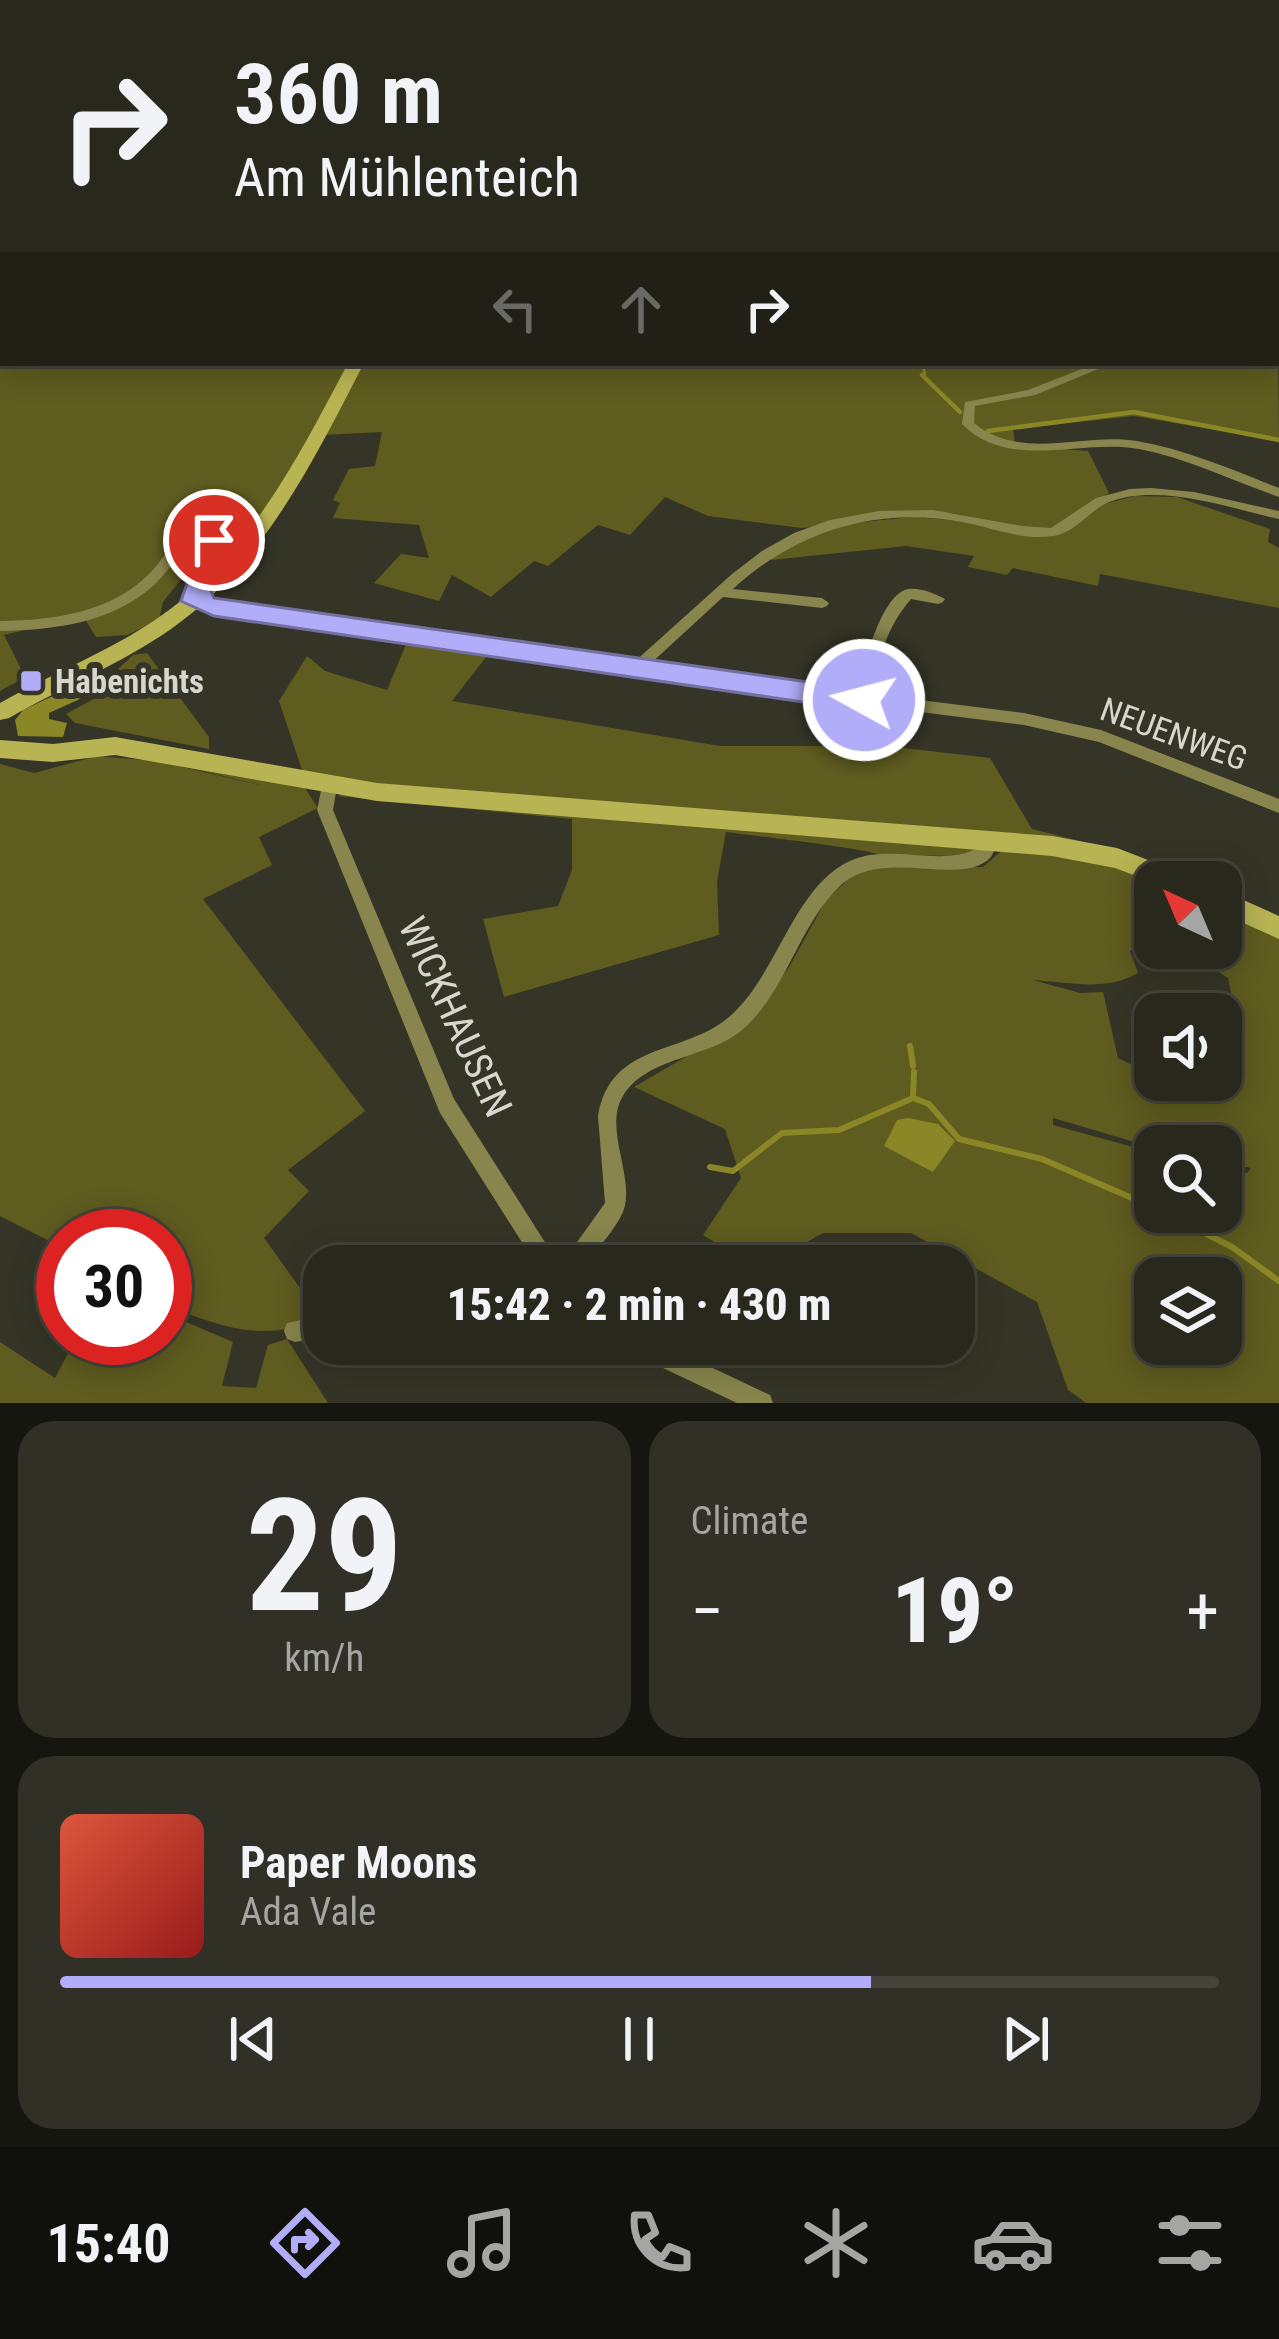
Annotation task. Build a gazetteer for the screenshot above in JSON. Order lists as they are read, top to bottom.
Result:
{
  "streets": {
    "street": ["NEUENWEG", "WICKHAUSEN"]
  },
  "places": {
    "transit": ["Habenichts"]
  },
  "north": "top left",
  "page": {
    "turn": ["360 m", "Am Mühlenteich"],
    "limit": "30",
    "trip": "15:42 · 2 min · 430 m",
    "tile": [
      ["29", "km/h"],
      "Climate"
    ],
    "heat": ["−", "19°", "+"],
    "song": ["Paper Moons", "Ada Vale"],
    "tabs": "15:40"
  }
}
